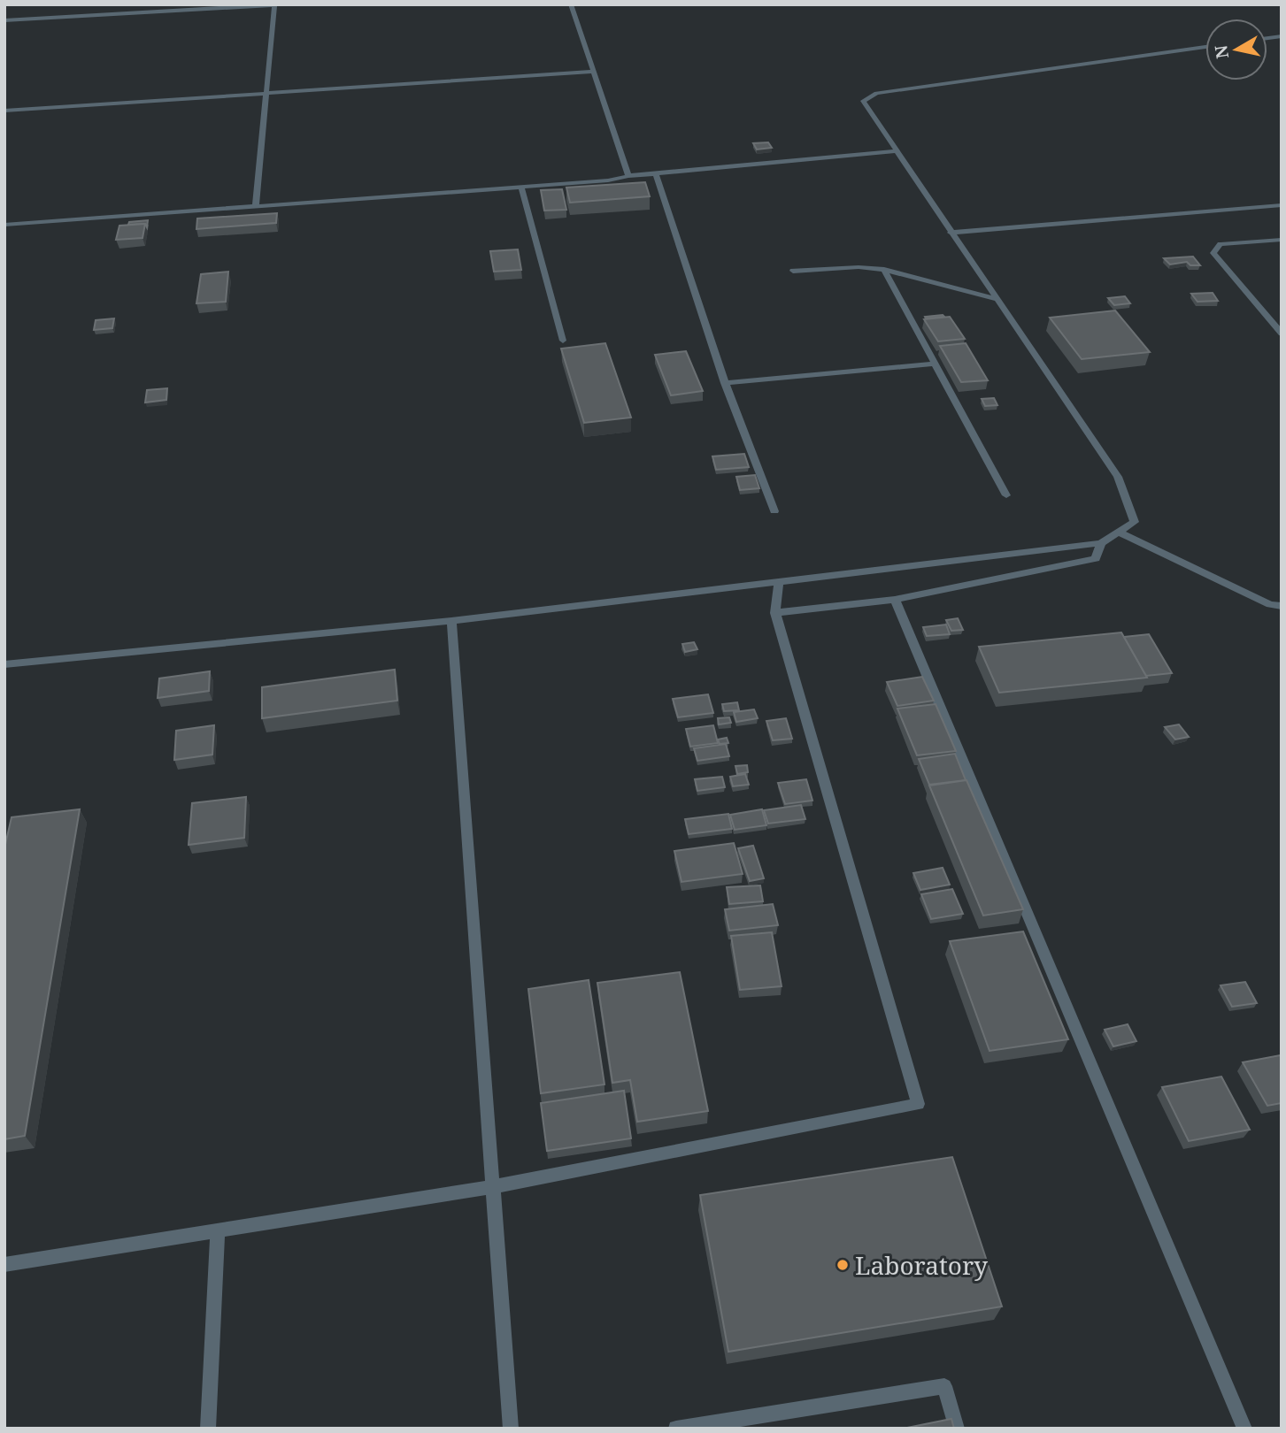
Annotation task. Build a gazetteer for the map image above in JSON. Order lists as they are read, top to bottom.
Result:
{
  "places": ["Laboratory"],
  "north": "left"
}
